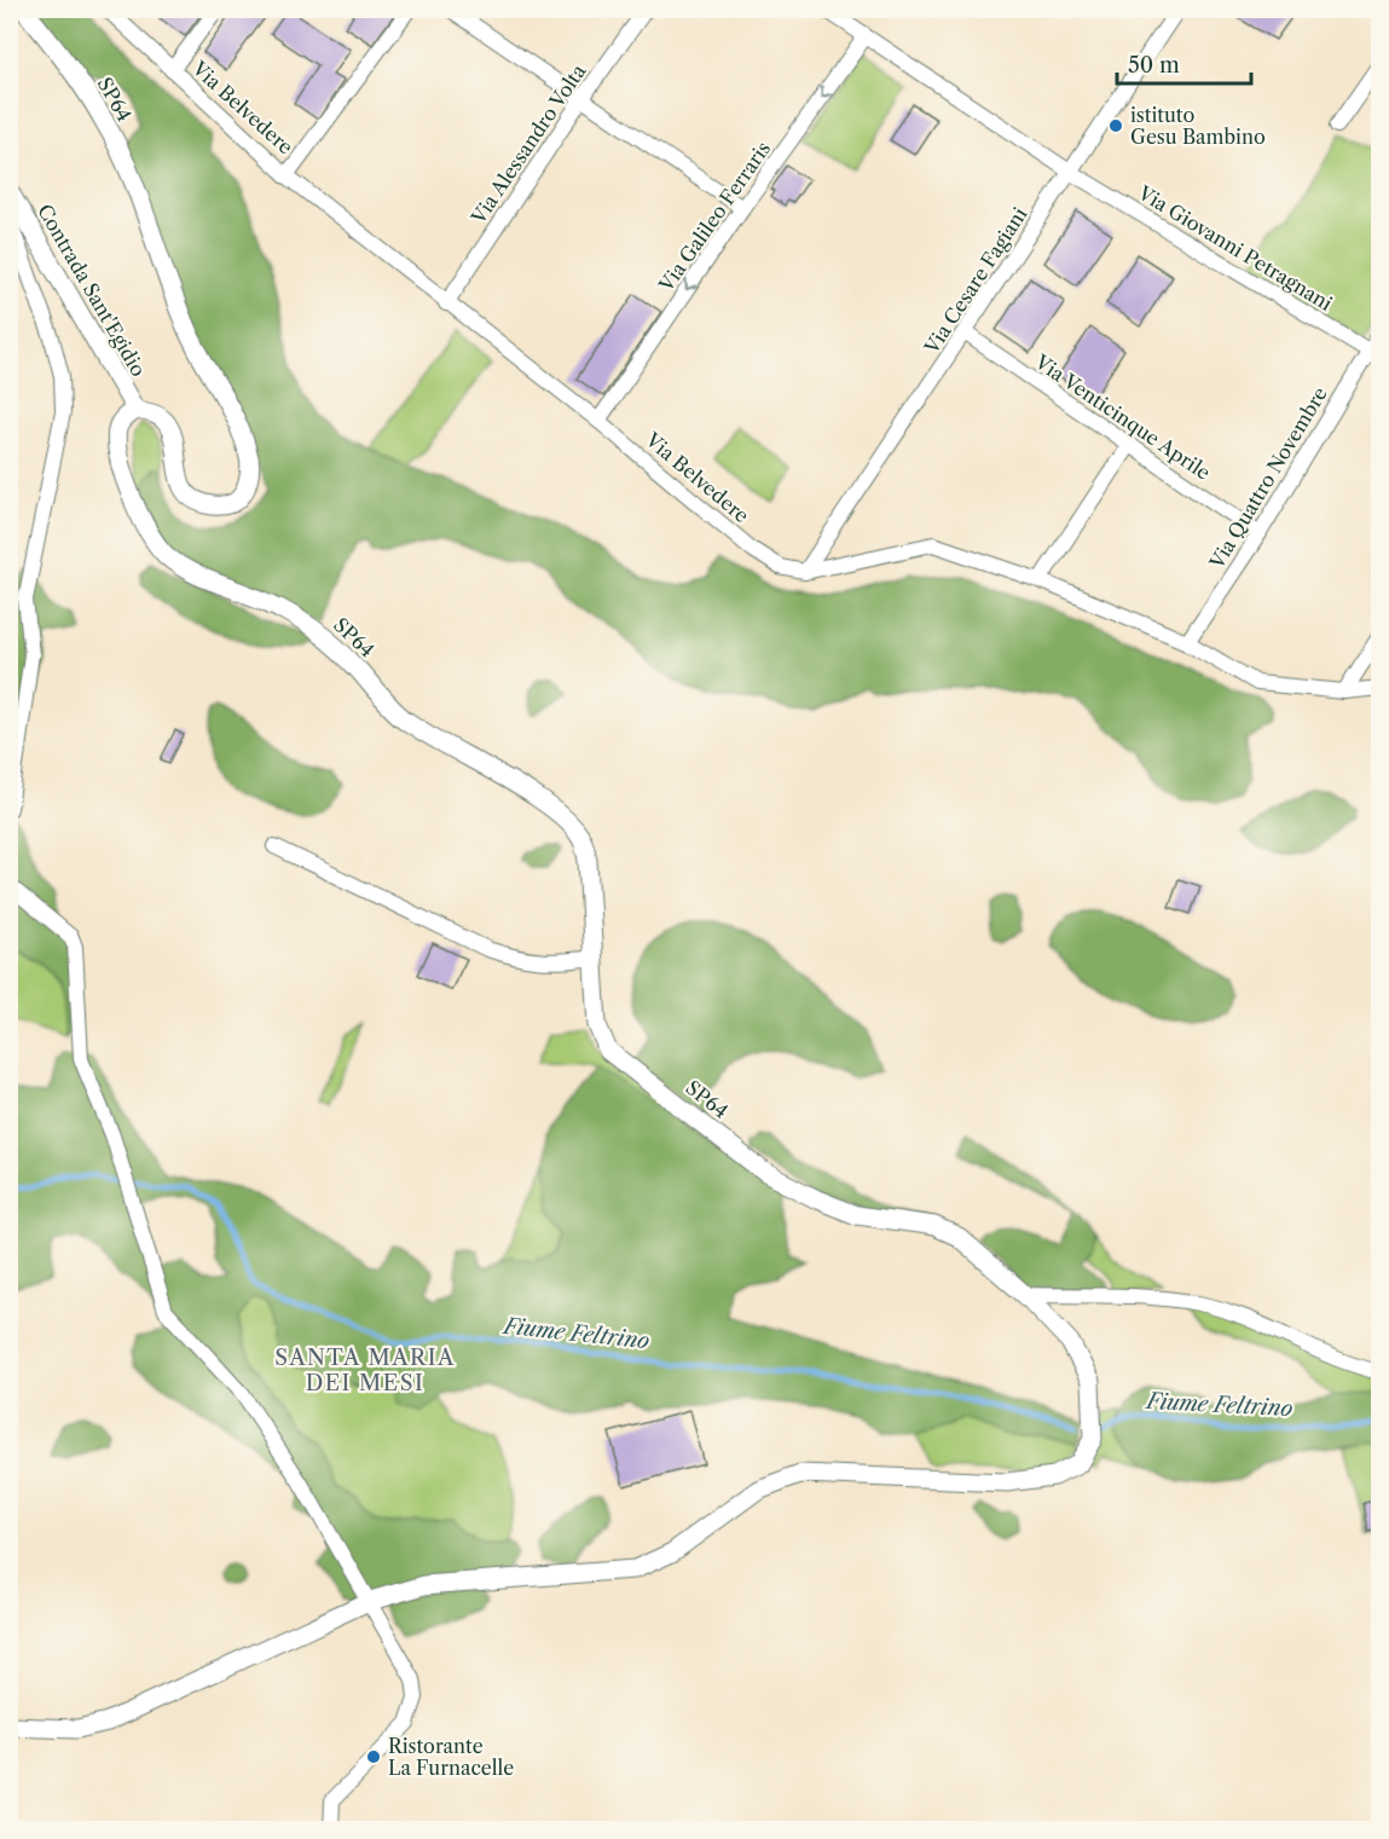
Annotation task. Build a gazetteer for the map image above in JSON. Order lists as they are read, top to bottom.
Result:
{
  "streets": {
    "street": [
      "SP64",
      "Via Belvedere",
      "Via Alessandro Volta",
      "Via Galileo Ferraris",
      "Via Giovanni Petragnani",
      "Via Cesare Fagiani",
      "Contrada Sant'Egidio",
      "Via Venticinque Aprile",
      "Via Quattro Novembre"
    ]
  },
  "crossings": [
    ["SP64", "Contrada Sant'Egidio"],
    ["Via Belvedere", "Via Alessandro Volta"],
    ["Via Belvedere", "Via Galileo Ferraris"],
    ["Via Belvedere", "Via Cesare Fagiani"],
    ["Via Belvedere", "Via Quattro Novembre"],
    ["Via Galileo Ferraris", "Via Giovanni Petragnani"],
    ["Via Giovanni Petragnani", "Via Cesare Fagiani"],
    ["Via Giovanni Petragnani", "Via Quattro Novembre"],
    ["Via Cesare Fagiani", "Via Venticinque Aprile"],
    ["Via Venticinque Aprile", "Via Quattro Novembre"]
  ],
  "one_way": ["Via Galileo Ferraris"],
  "districts": ["SANTA MARIA DEI MESI"],
  "water": ["Fiume Feltrino"],
  "places": ["istituto Gesu Bambino", "Ristorante La Furnacelle"],
  "scale_bar": "50 m"
}
